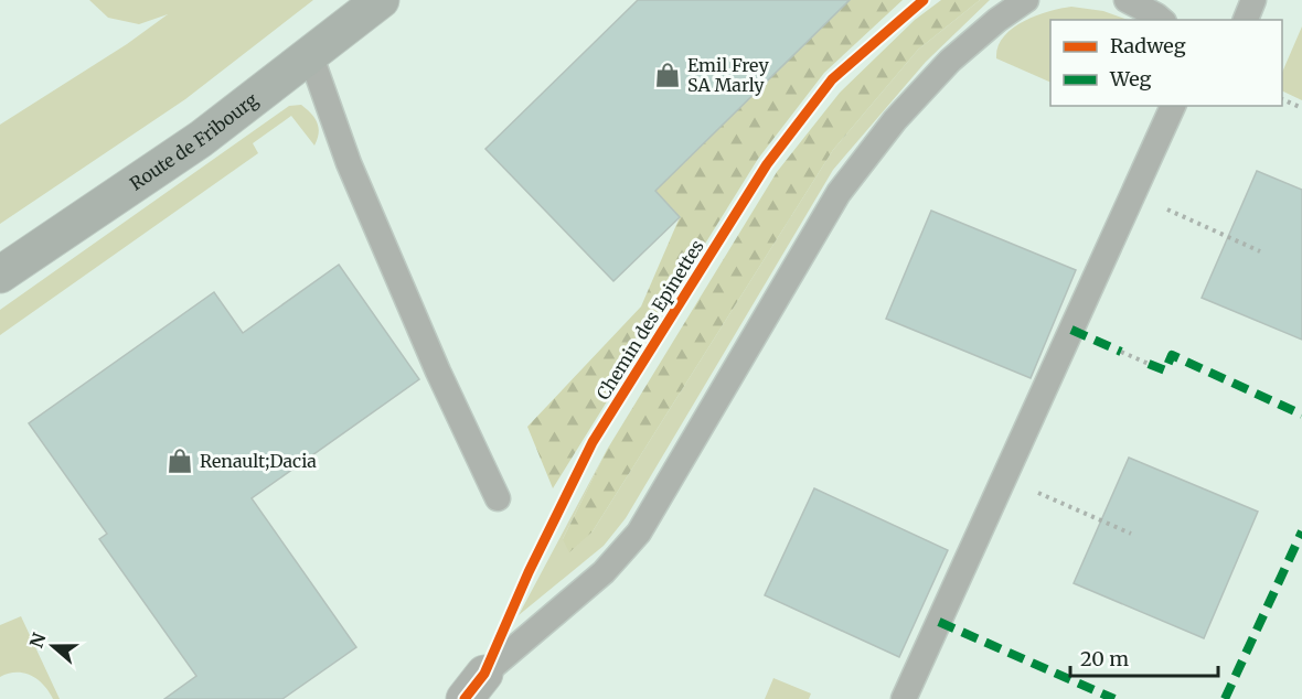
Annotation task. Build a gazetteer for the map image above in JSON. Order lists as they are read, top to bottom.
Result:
{
  "streets": {
    "main road": ["Route de Fribourg"],
    "cycle path": ["Chemin des Epinettes"]
  },
  "places": {
    "shop": ["Emil Frey SA Marly", "Renault;Dacia"]
  },
  "legend": ["Radweg", "Weg"],
  "scale_bar": "20 m",
  "north": "left"
}
